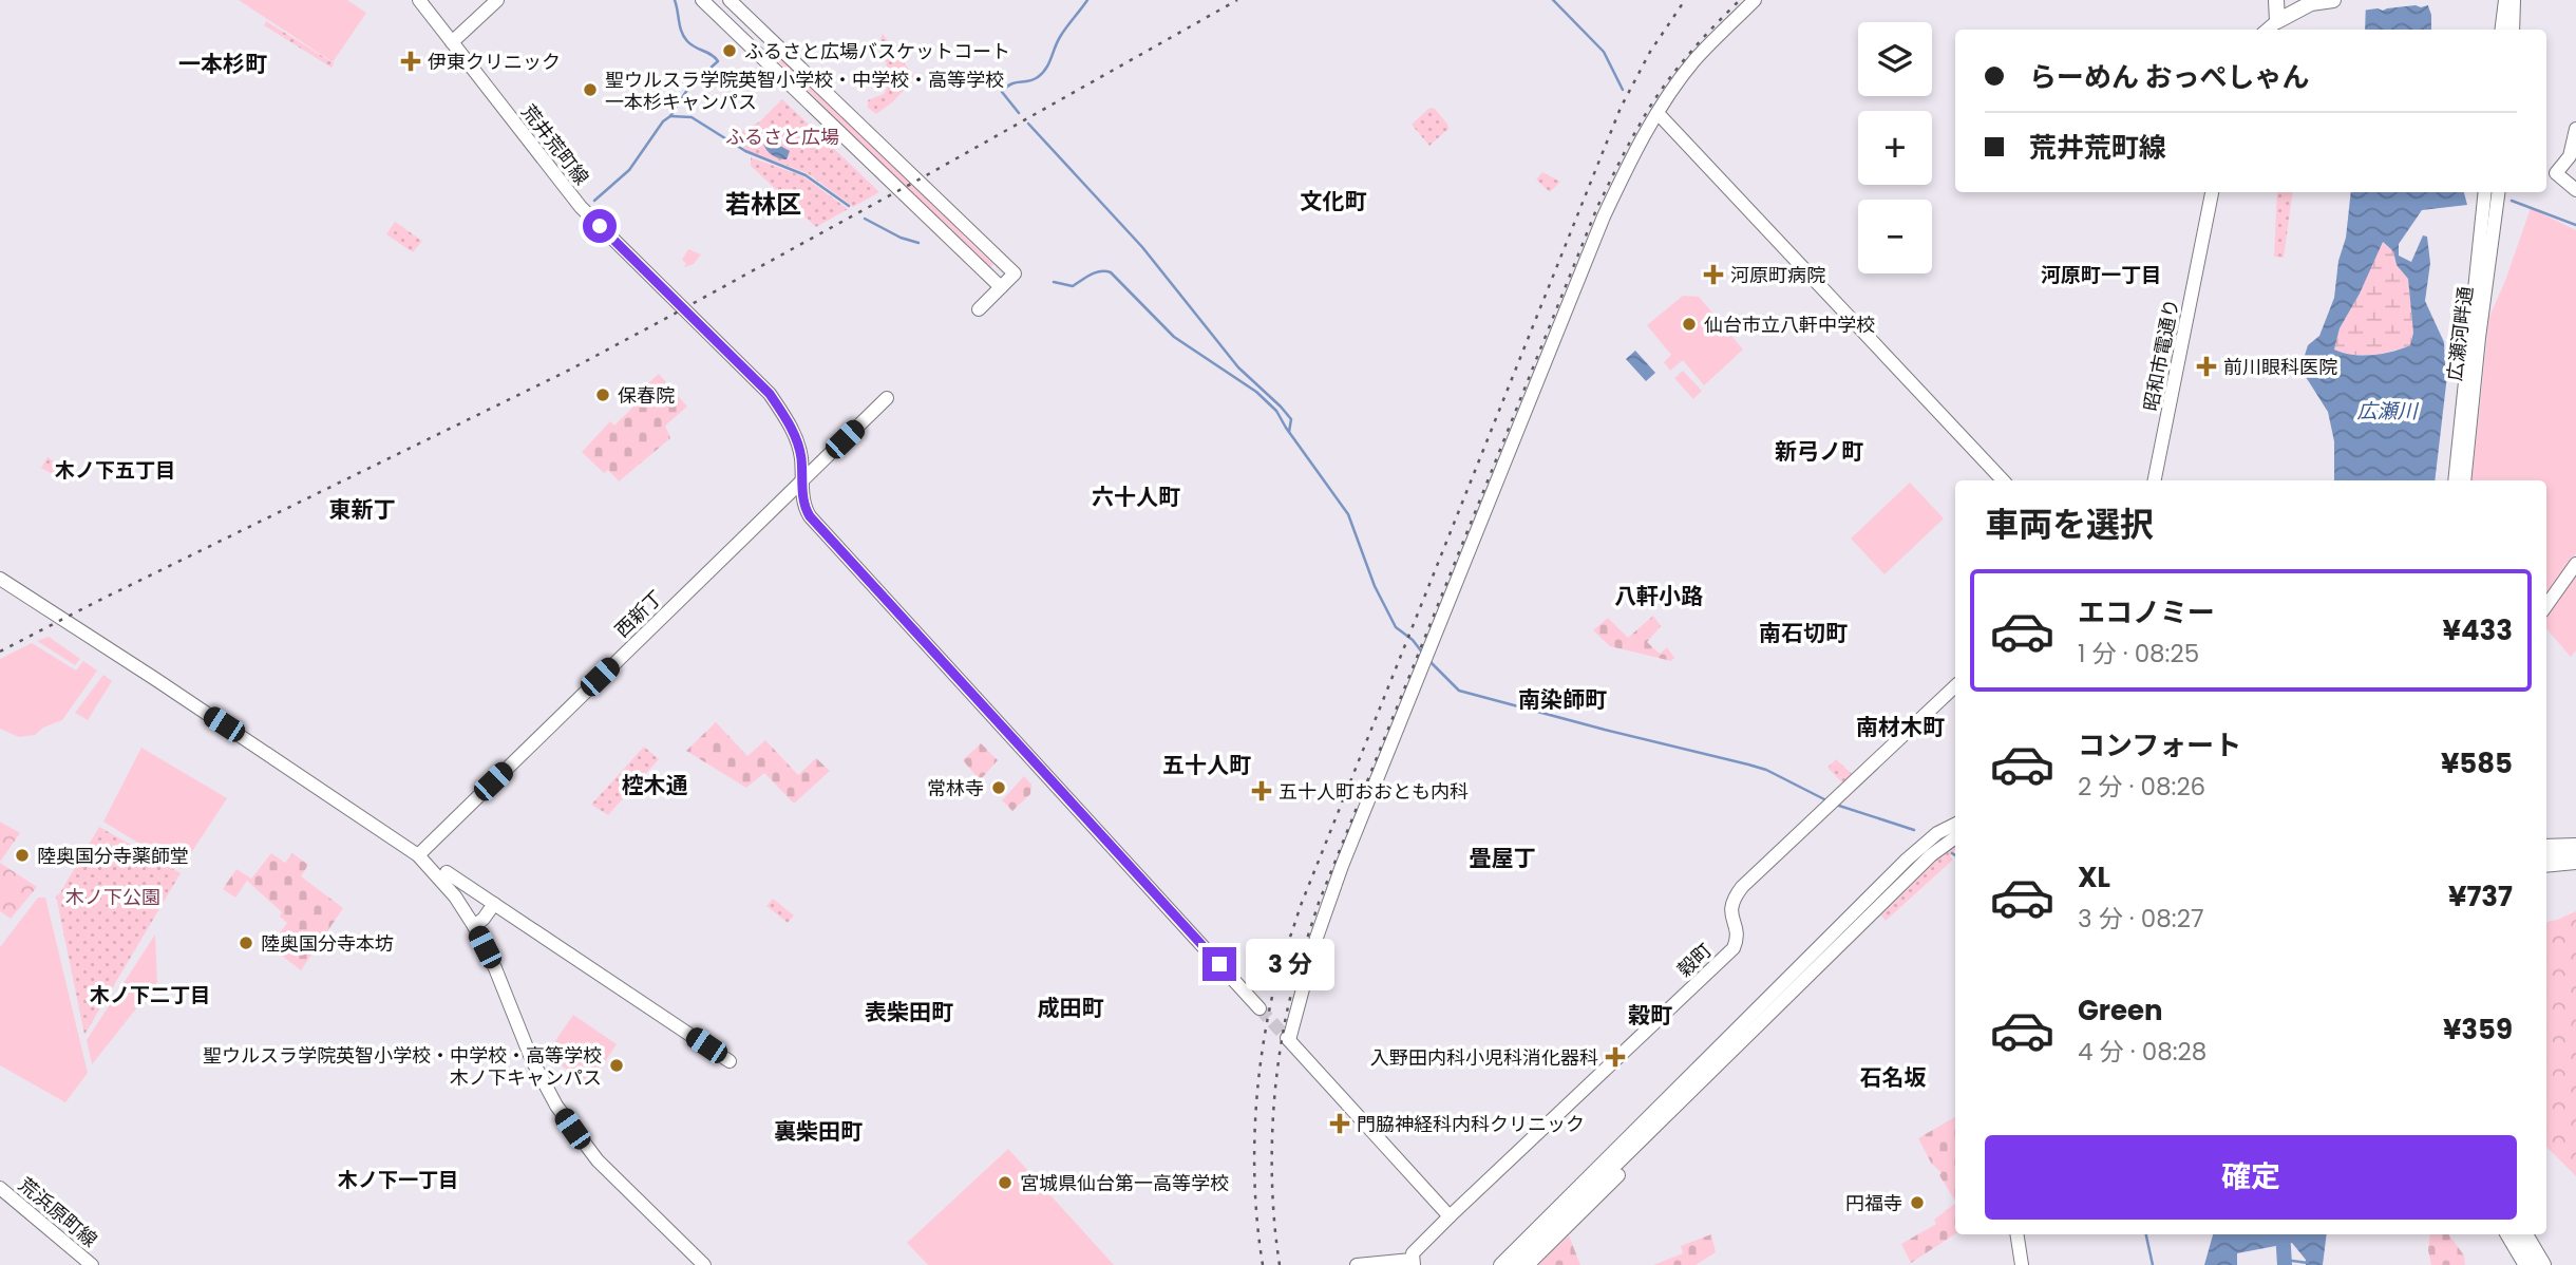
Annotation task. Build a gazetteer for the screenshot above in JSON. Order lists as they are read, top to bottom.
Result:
{
  "streets": {
    "street": [
      "荒井荒町線",
      "広瀬河畔通",
      "昭和市電通り",
      "西新丁",
      "穀町",
      "荒浜原町線"
    ]
  },
  "crossings": [
    ["荒井荒町線", "西新丁"]
  ],
  "districts": [
    "一本杉町",
    "文化町",
    "若林区",
    "河原町一丁目",
    "新弓ノ町",
    "木ノ下五丁目",
    "六十人町",
    "東新丁",
    "八軒小路",
    "南石切町",
    "南染師町",
    "南材木町",
    "五十人町",
    "椌木通",
    "畳屋丁",
    "木ノ下二丁目",
    "成田町",
    "表柴田町",
    "穀町",
    "石名坂",
    "裏柴田町",
    "木ノ下一丁目"
  ],
  "water": ["広瀬川"],
  "parks": ["ふるさと広場", "木ノ下公園"],
  "places": {
    "other": [
      "ふるさと広場バスケットコート",
      "聖ウルスラ学院英智小学校・中学校・高等学校 一本杉キャンパス",
      "仙台市立八軒中学校",
      "保春院",
      "常林寺",
      "陸奥国分寺薬師堂",
      "陸奥国分寺本坊",
      "聖ウルスラ学院英智小学校・中学校・高等学校 木ノ下キャンパス",
      "宮城県仙台第一高等学校",
      "円福寺"
    ],
    "health": [
      "伊東クリニック",
      "河原町病院",
      "前川眼科医院",
      "五十人町おおとも内科",
      "入野田内科小児科消化器科",
      "門脇神経科内科クリニック"
    ]
  },
  "page": {
    "map_buttons": ["+", "−"],
    "banner": ["らーめん おっぺしゃん", "荒井荒町線"],
    "heading": "車両を選択",
    "list": [
      {
        "name": "エコノミー",
        "note": "1 分 · 08:25",
        "value": "¥433"
      },
      {
        "name": "コンフォート",
        "note": "2 分 · 08:26",
        "value": "¥585"
      },
      {
        "name": "XL",
        "note": "3 分 · 08:27",
        "value": "¥737"
      },
      {
        "name": "Green",
        "note": "4 分 · 08:28",
        "value": "¥359"
      }
    ],
    "bubble": "3 分",
    "buttons": "確定"
  }
}
